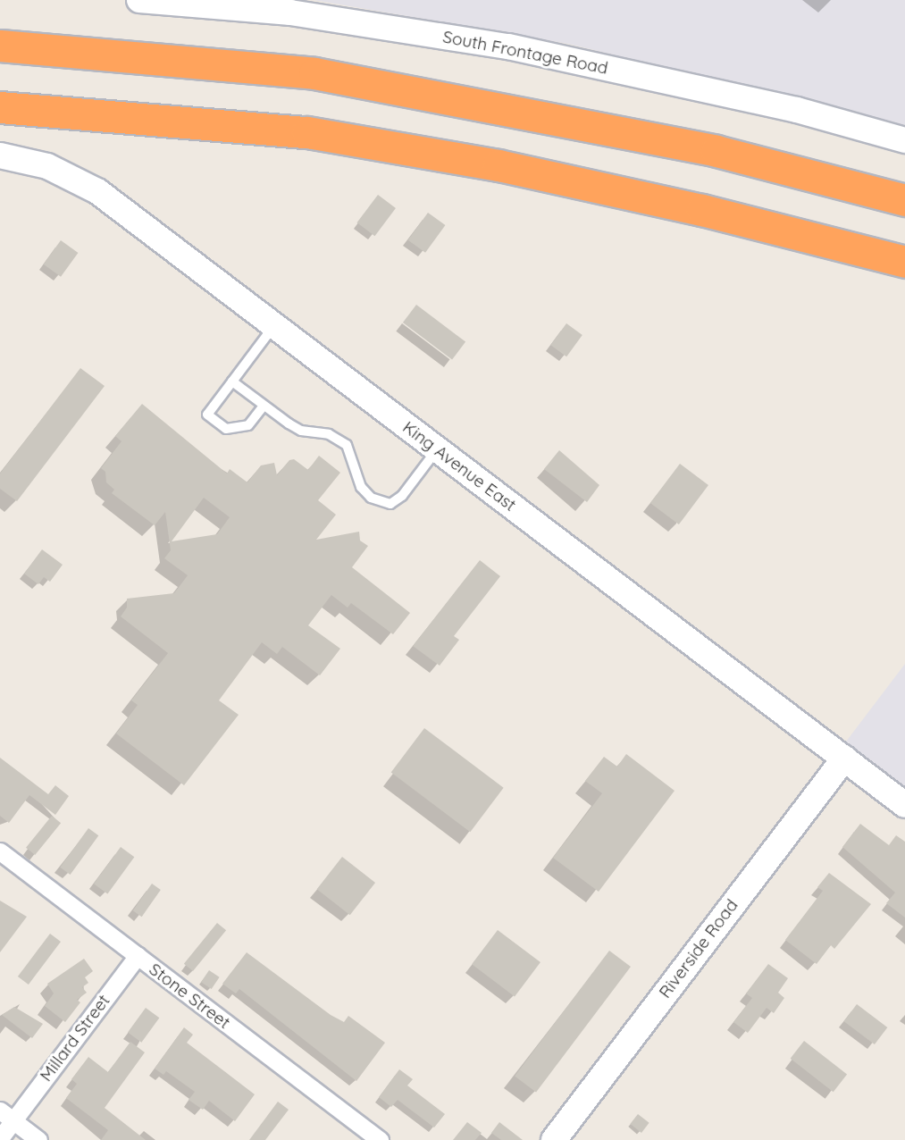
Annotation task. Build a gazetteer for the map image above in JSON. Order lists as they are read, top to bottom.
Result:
{
  "streets": {
    "main road": ["South Frontage Road", "King Avenue East", "Riverside Road"],
    "street": ["Stone Street", "Millard Street"]
  },
  "crossings": [
    ["King Avenue East", "Riverside Road"],
    ["Stone Street", "Millard Street"]
  ]
}
